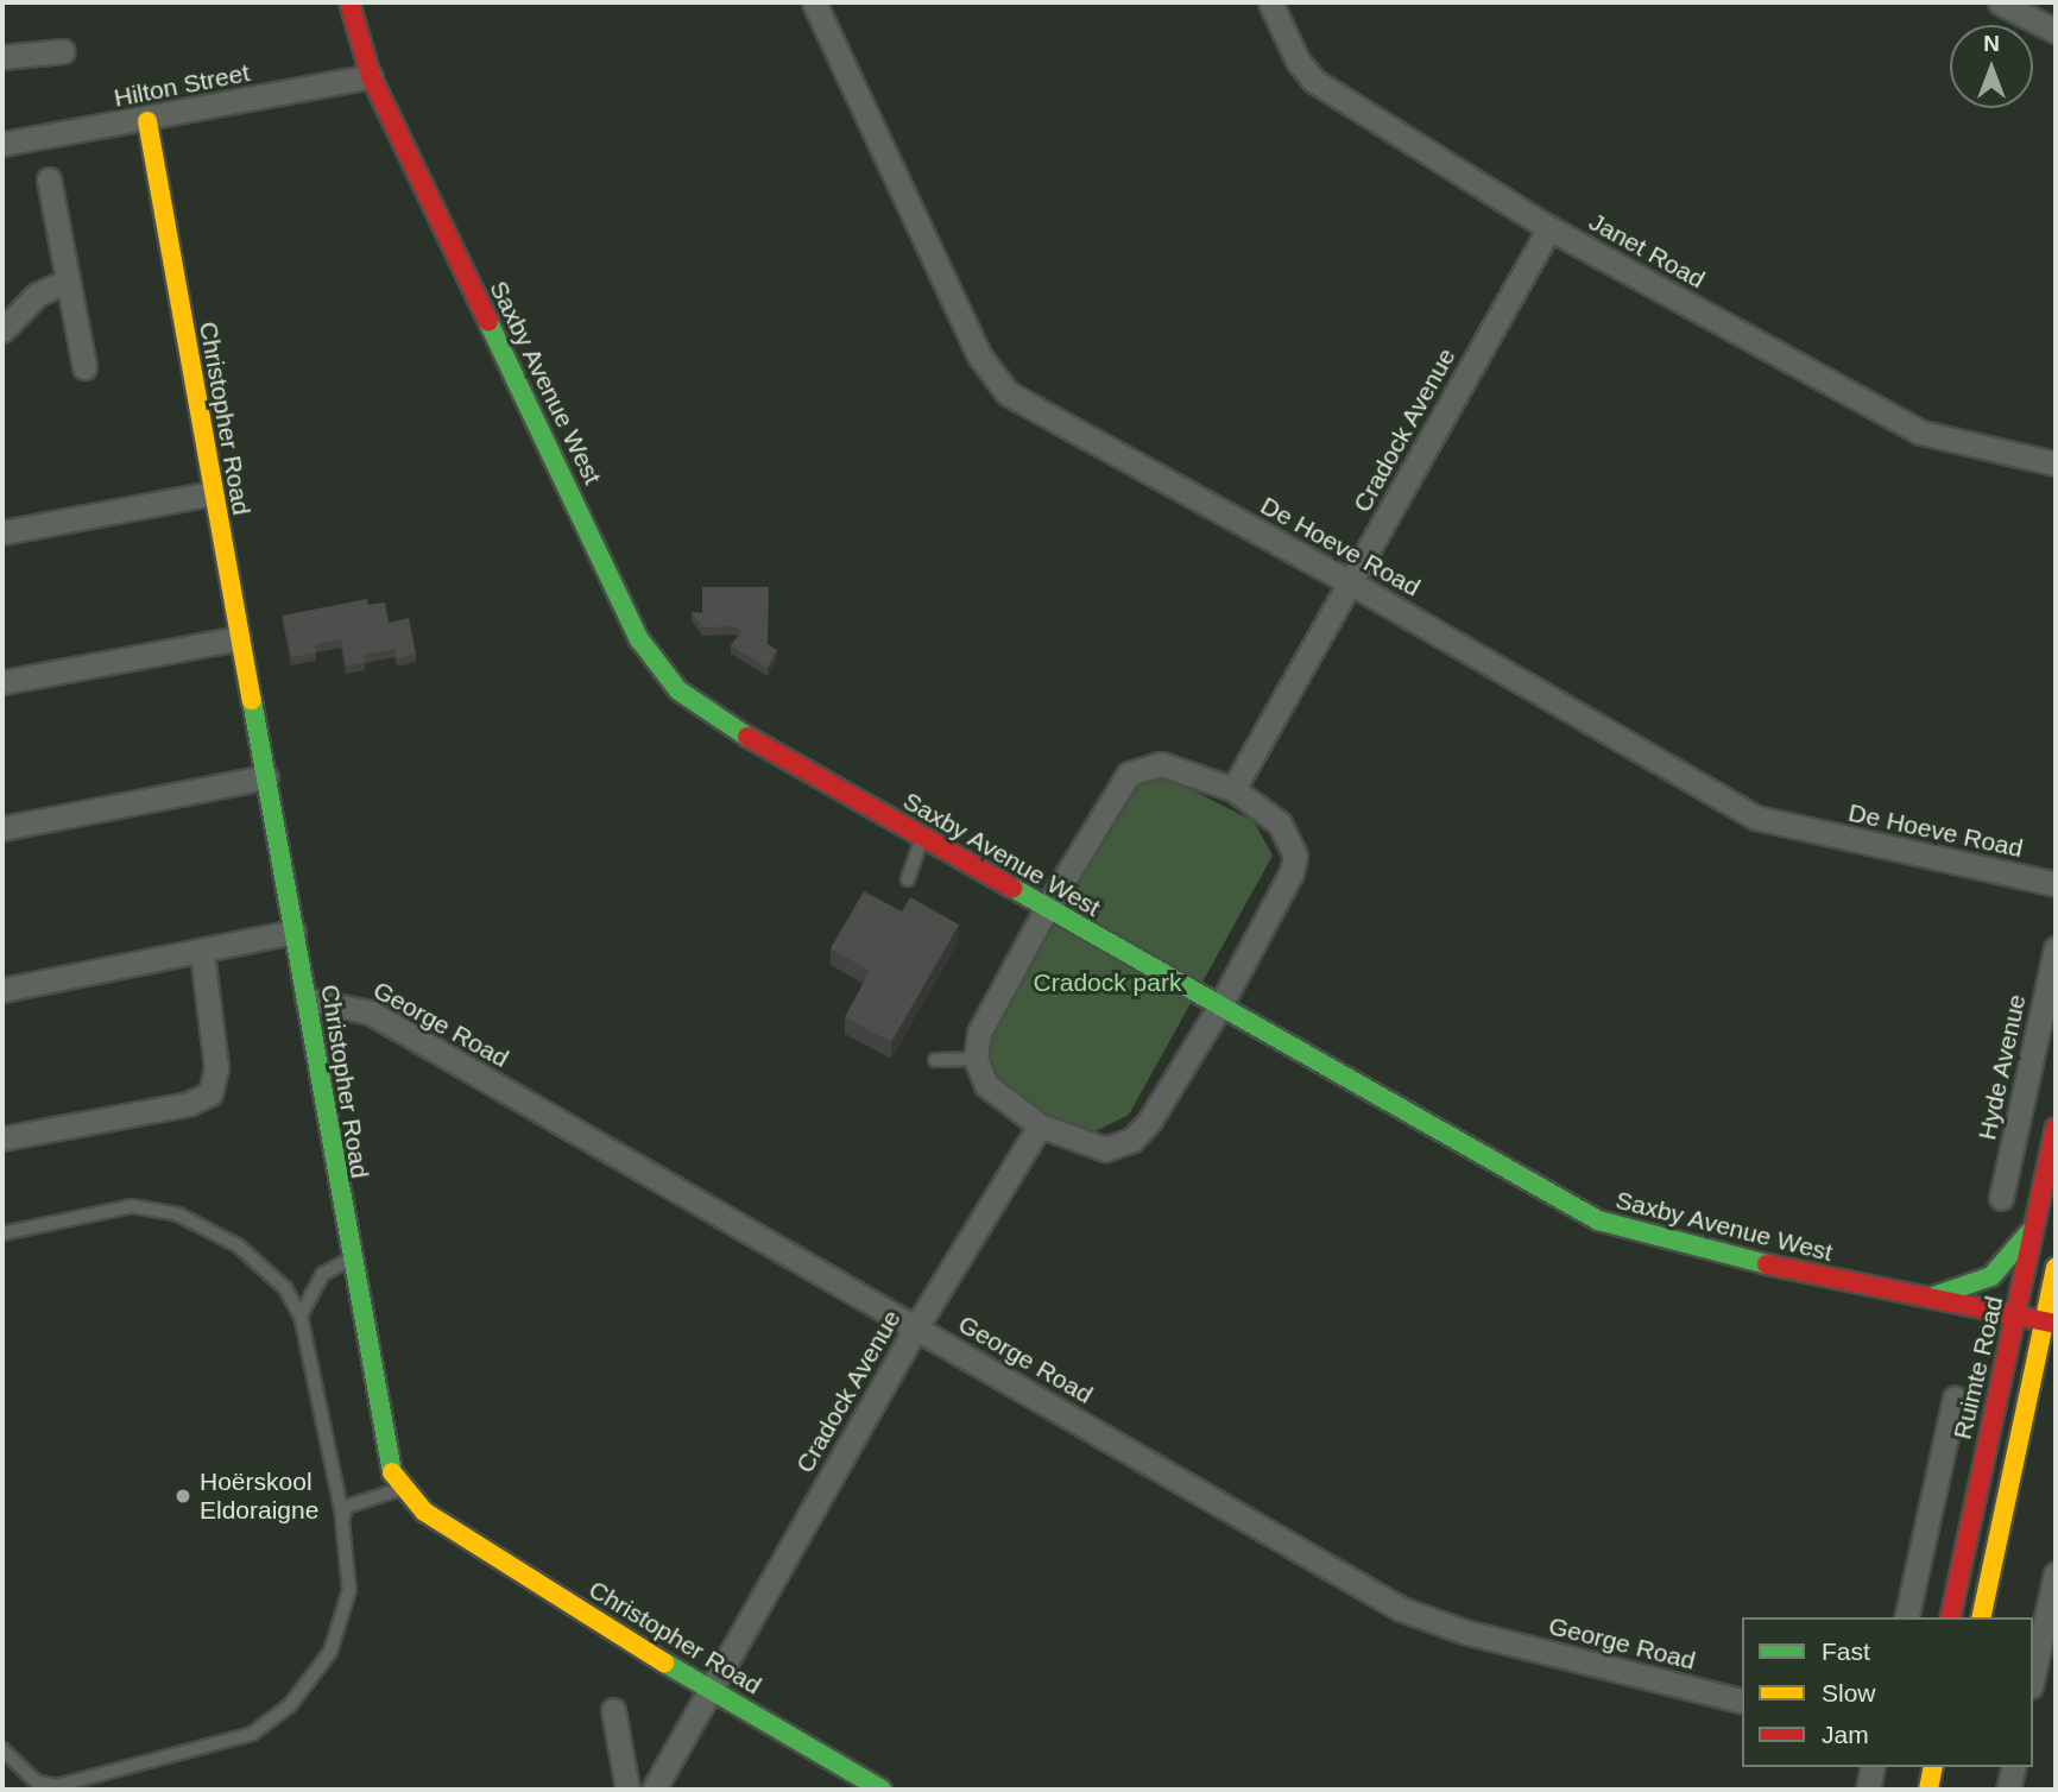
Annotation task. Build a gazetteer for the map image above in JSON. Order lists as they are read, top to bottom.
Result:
{
  "streets": {
    "street": [
      "Hilton Street",
      "Janet Road",
      "Saxby Avenue West",
      "Christopher Road",
      "Cradock Avenue",
      "De Hoeve Road",
      "George Road",
      "Hyde Avenue",
      "Ruimte Road"
    ]
  },
  "crossings": [
    ["Hilton Street", "Saxby Avenue West"],
    ["Hilton Street", "Christopher Road"],
    ["Janet Road", "Cradock Avenue"],
    ["Saxby Avenue West", "Ruimte Road"],
    ["Christopher Road", "Cradock Avenue"],
    ["Christopher Road", "George Road"],
    ["Cradock Avenue", "De Hoeve Road"],
    ["Cradock Avenue", "George Road"]
  ],
  "parks": ["Cradock park"],
  "places": ["Hoërskool Eldoraigne"],
  "legend": ["Fast", "Slow", "Jam"],
  "north": "top"
}
